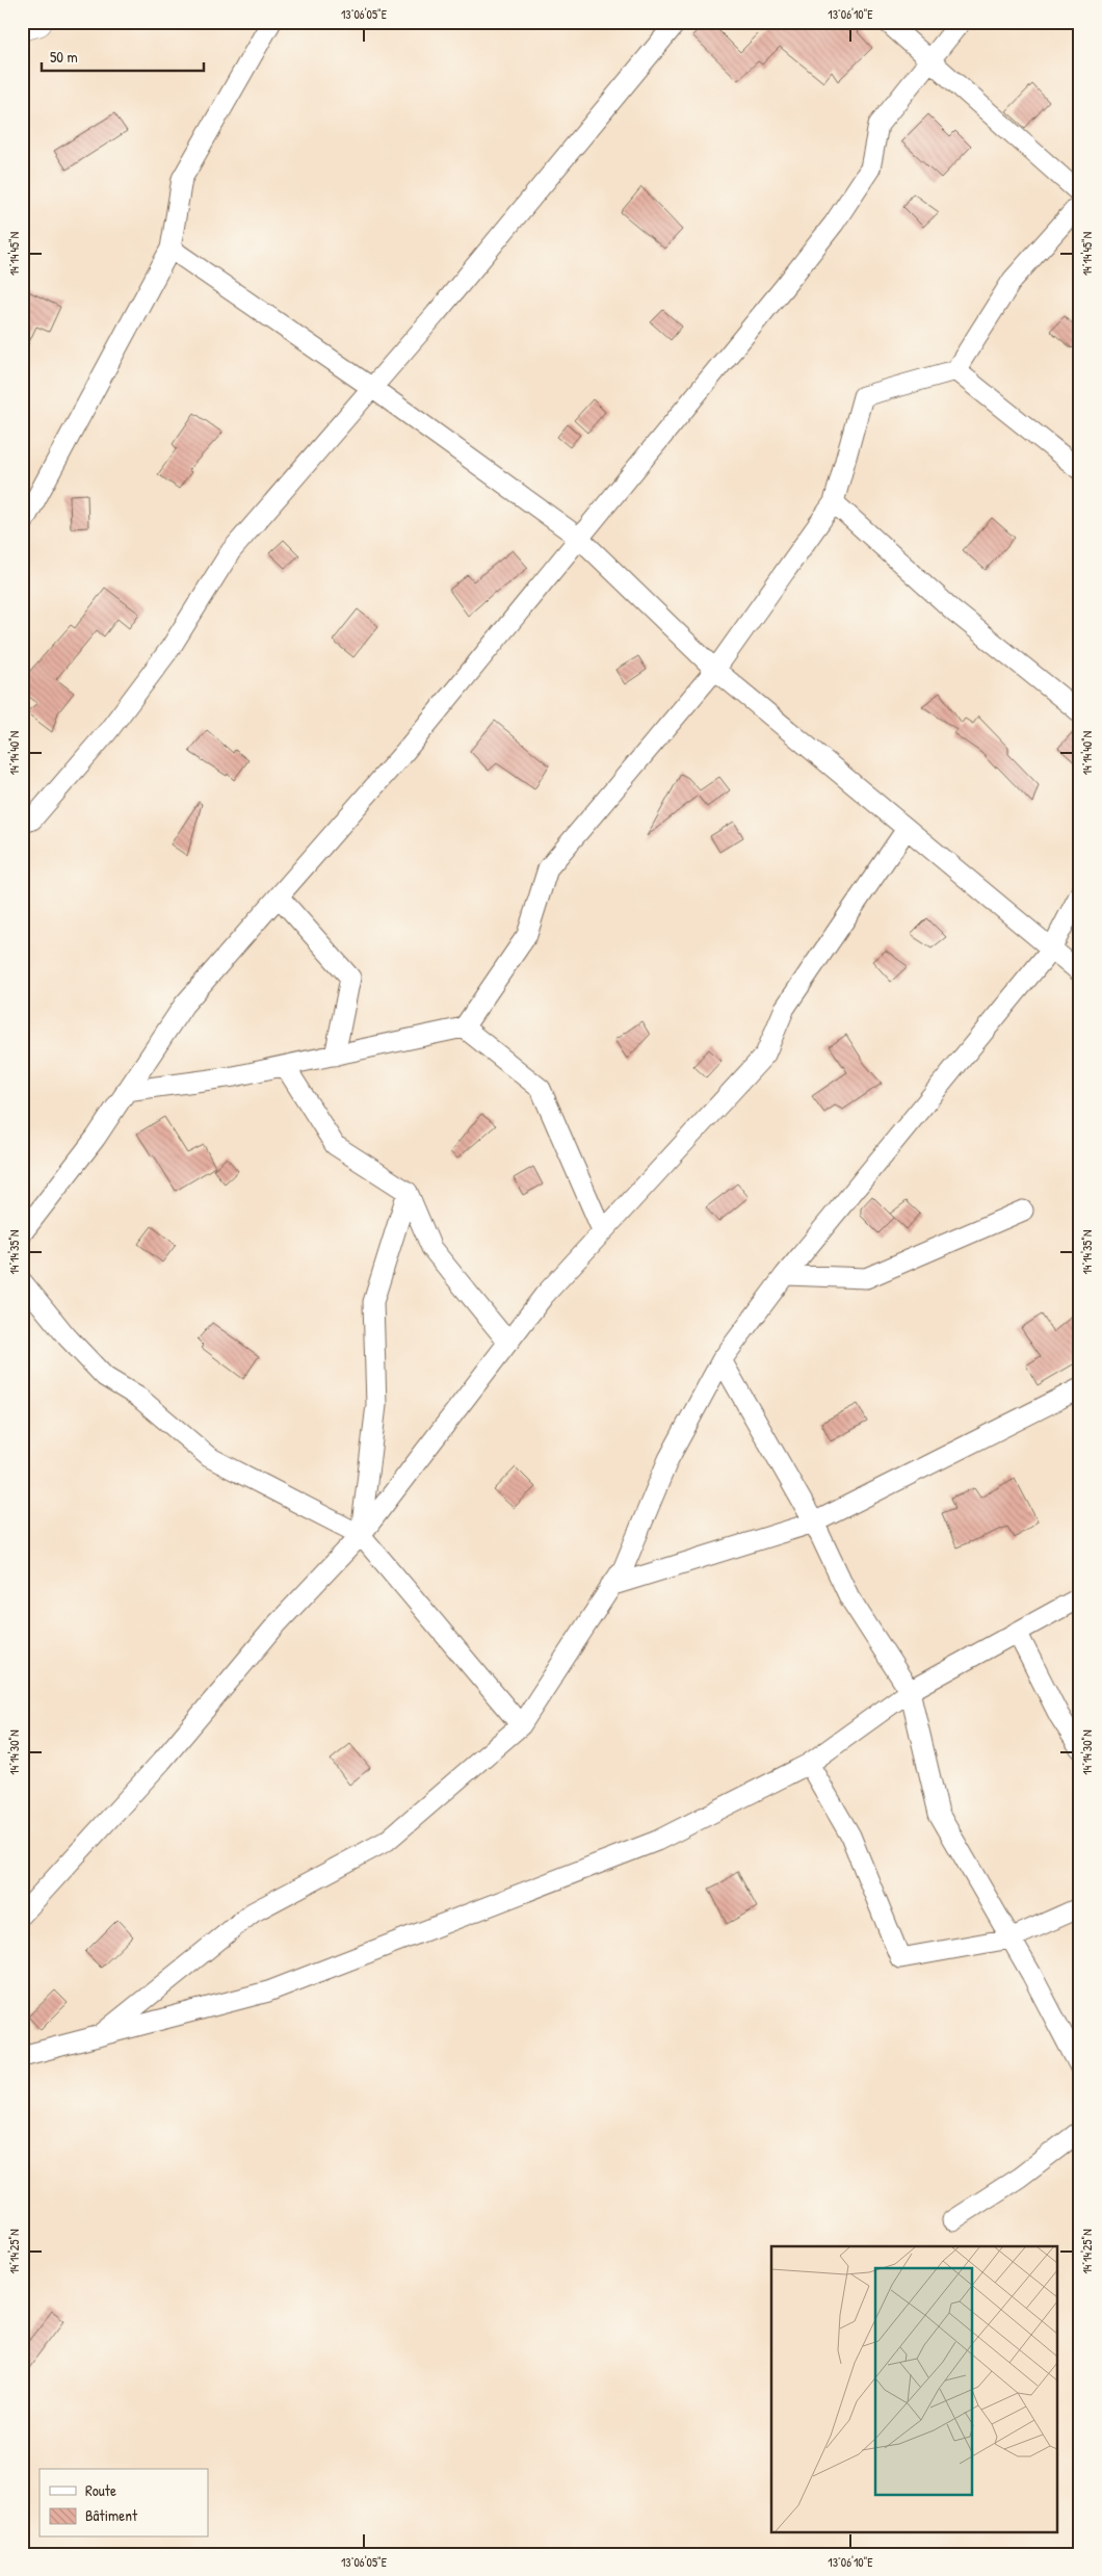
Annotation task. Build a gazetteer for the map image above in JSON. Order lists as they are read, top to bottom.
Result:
{
  "legend": ["Route", "Bâtiment"],
  "scale_bar": "50 m",
  "coordinates": [
    "13°06'05\"E",
    "13°06'10\"E",
    "14°14'45\"N",
    "14°14'40\"N",
    "14°14'35\"N",
    "14°14'30\"N",
    "14°14'25\"N"
  ]
}
